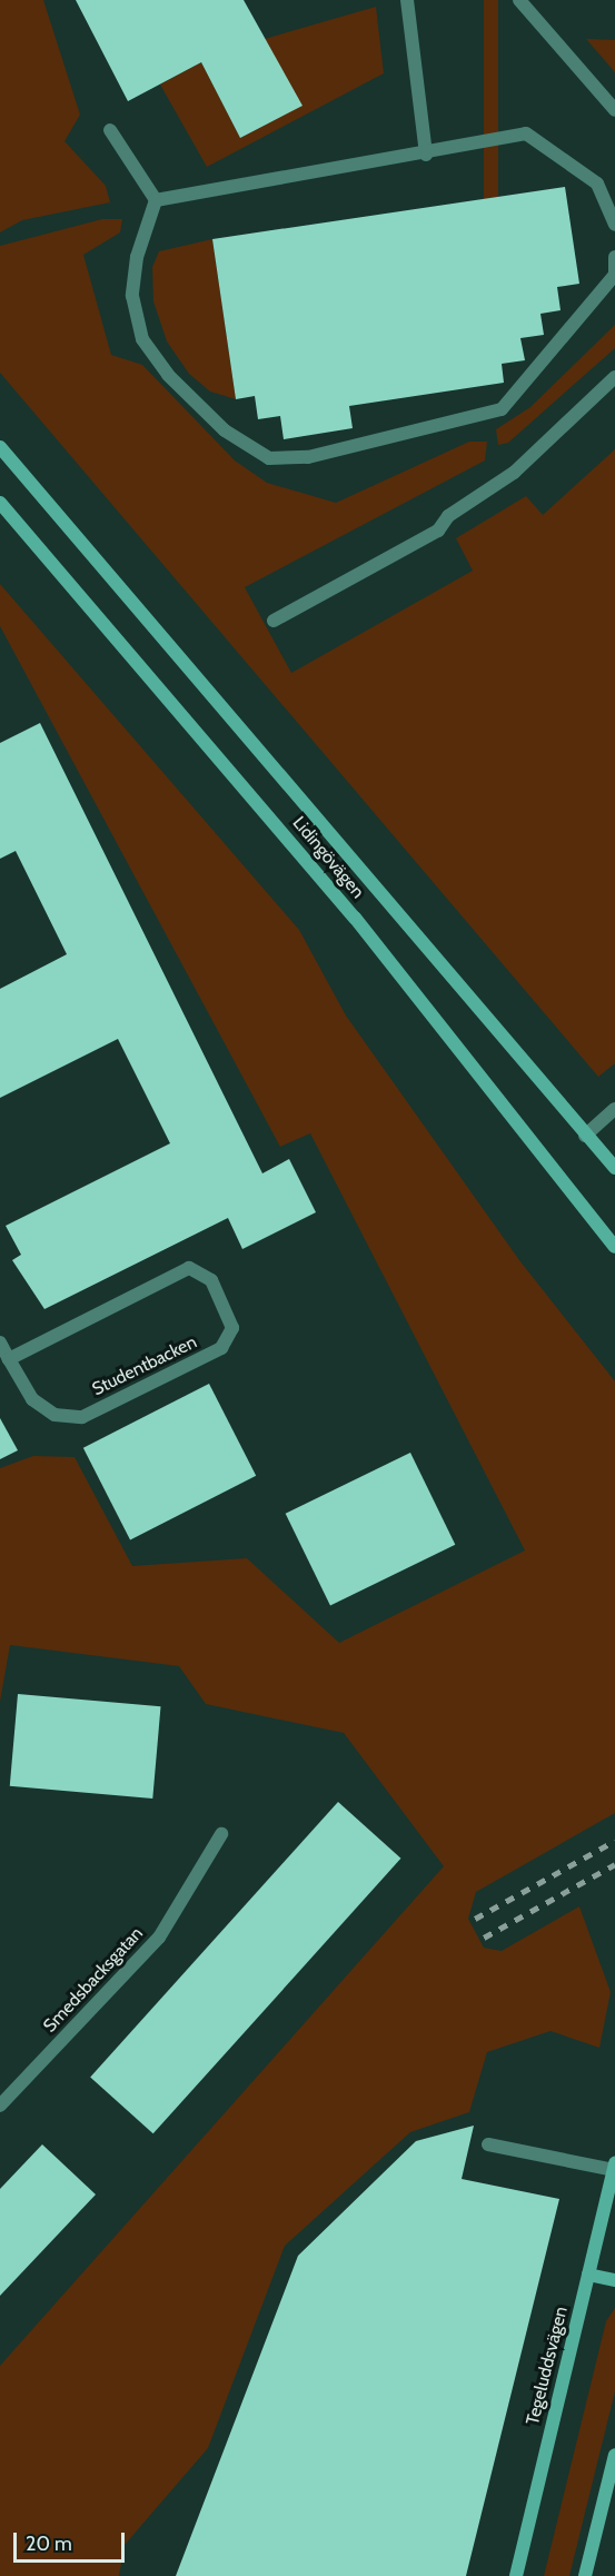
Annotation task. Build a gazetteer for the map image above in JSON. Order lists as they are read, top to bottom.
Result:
{
  "streets": {
    "main road": ["Lidingövägen", "Tegeluddsvägen"],
    "street": ["Studentbacken", "Smedsbacksgatan"]
  },
  "scale_bar": "20 m"
}
